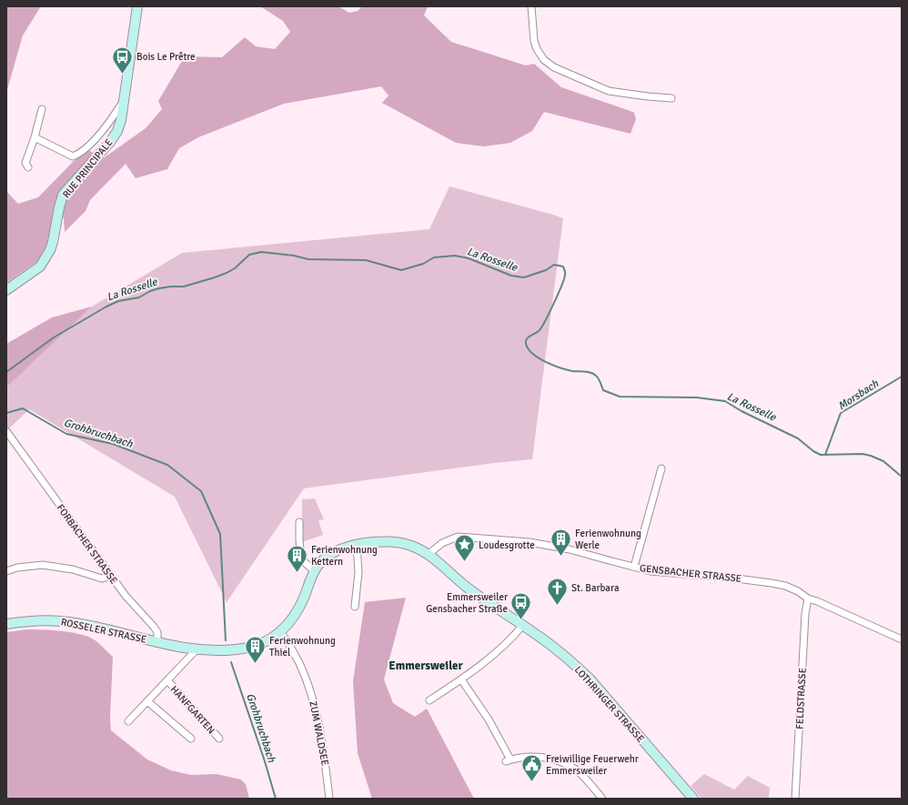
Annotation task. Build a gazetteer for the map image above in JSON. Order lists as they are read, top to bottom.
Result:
{
  "streets": {
    "main road": ["RUE PRINCIPALE", "ROSSELER STRASSE", "LOTHRINGER STRASSE"],
    "street": [
      "FORBACHER STRASSE",
      "GENSBACHER STRASSE",
      "FELDSTRASSE",
      "HANFGARTEN",
      "ZUM WALDSEE"
    ]
  },
  "crossings": [
    ["FORBACHER STRASSE", "ROSSELER STRASSE"],
    ["GENSBACHER STRASSE", "FELDSTRASSE"],
    ["GENSBACHER STRASSE", "LOTHRINGER STRASSE"]
  ],
  "districts": ["Emmersweiler"],
  "water": ["La Rosselle", "Morsbach", "Grohbruchbach"],
  "places": {
    "bus stop": ["Bois Le Prêtre", "Emmersweiler Gensbacher Straße"],
    "building": ["Ferienwohnung Werle", "Ferienwohnung Kettern", "Ferienwohnung Thiel"],
    "place": ["Loudesgrotte"],
    "church": ["St. Barbara"],
    "public building": ["Freiwillige Feuerwehr Emmersweiler"]
  }
}
